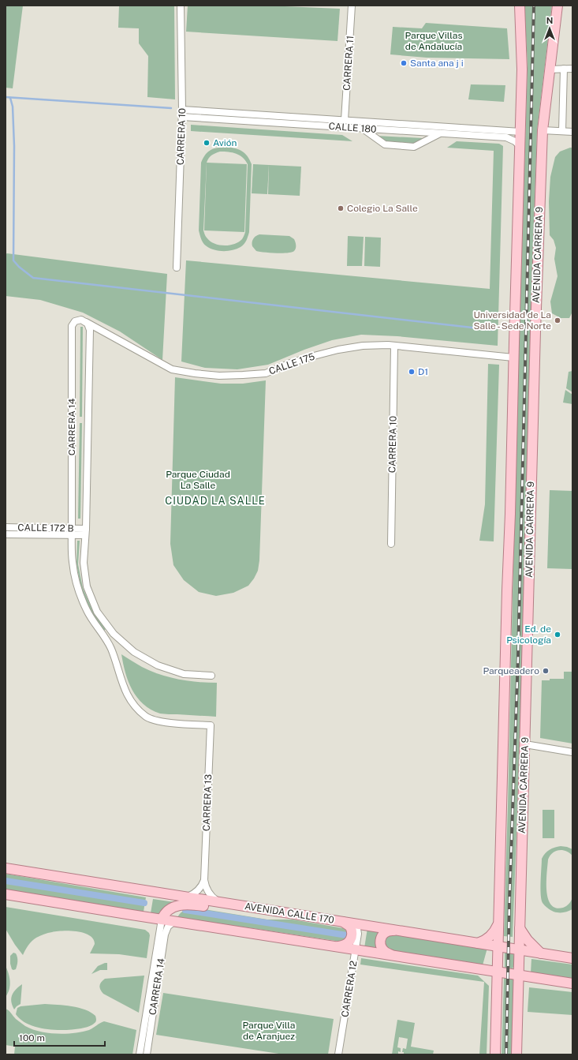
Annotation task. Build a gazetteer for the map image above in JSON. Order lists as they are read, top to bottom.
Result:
{
  "streets": {
    "main road": ["AVENIDA CARRERA 9", "AVENIDA CALLE 170"],
    "street": [
      "CARRERA 11",
      "CALLE 180",
      "CARRERA 10",
      "CALLE 175",
      "CARRERA 14",
      "CALLE 172 B",
      "CARRERA 13",
      "CARRERA 12"
    ]
  },
  "crossings": [
    ["CARRERA 11", "CALLE 180"],
    ["CALLE 180", "CARRERA 10"],
    ["CARRERA 10", "CALLE 175"],
    ["AVENIDA CARRERA 9", "AVENIDA CALLE 170"],
    ["CALLE 175", "CARRERA 14"],
    ["CARRERA 14", "CALLE 172 B"],
    ["CARRERA 14", "CARRERA 13"],
    ["CARRERA 13", "AVENIDA CALLE 170"],
    ["AVENIDA CALLE 170", "CARRERA 12"]
  ],
  "districts": ["CIUDAD LA SALLE"],
  "parks": ["Parque Villas de Andalucía", "Parque Ciudad La Salle", "Parque Villa de Aranjuez"],
  "places": [
    "Santa ana j i",
    "Avión",
    "Colegio La Salle",
    "Universidad de La Salle - Sede Norte",
    "D1",
    "Ed. de Psicología",
    "Parqueadero"
  ],
  "scale_bar": "100 m",
  "north": "top"
}
